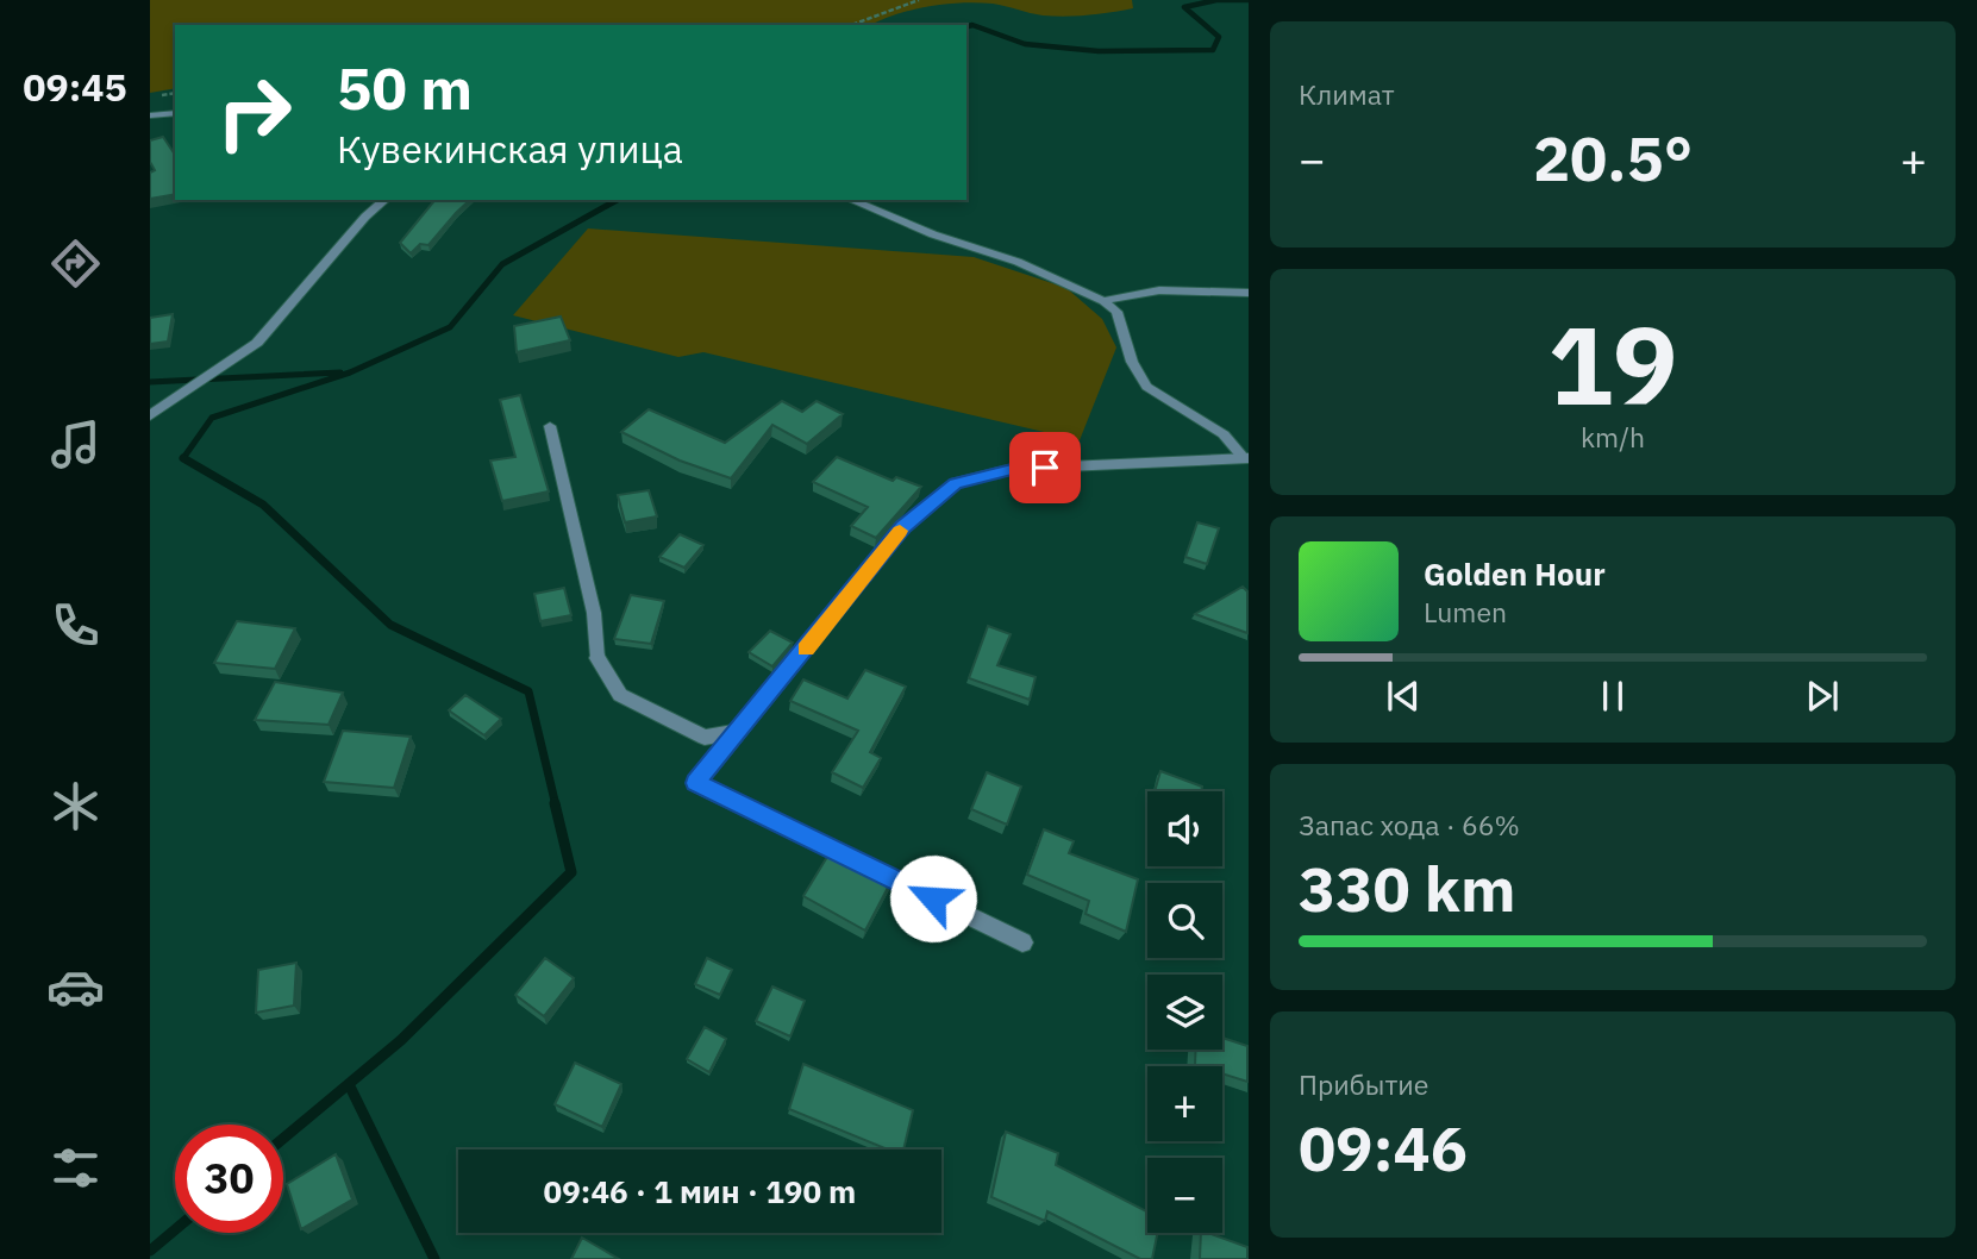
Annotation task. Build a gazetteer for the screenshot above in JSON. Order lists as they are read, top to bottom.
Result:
{
  "page": {
    "tabs": "09:45",
    "tile": [
      "Климат",
      ["19", "km/h"],
      ["Запас хода · 66%", "330 km"],
      ["Прибытие", "09:46"]
    ],
    "turn": ["50 m", "Кувекинская улица"],
    "heat": ["−", "20.5°", "+"],
    "song": ["Golden Hour", "Lumen"],
    "map_buttons": ["+", "−"],
    "limit": "30",
    "trip": "09:46 · 1 мин · 190 m"
  }
}
